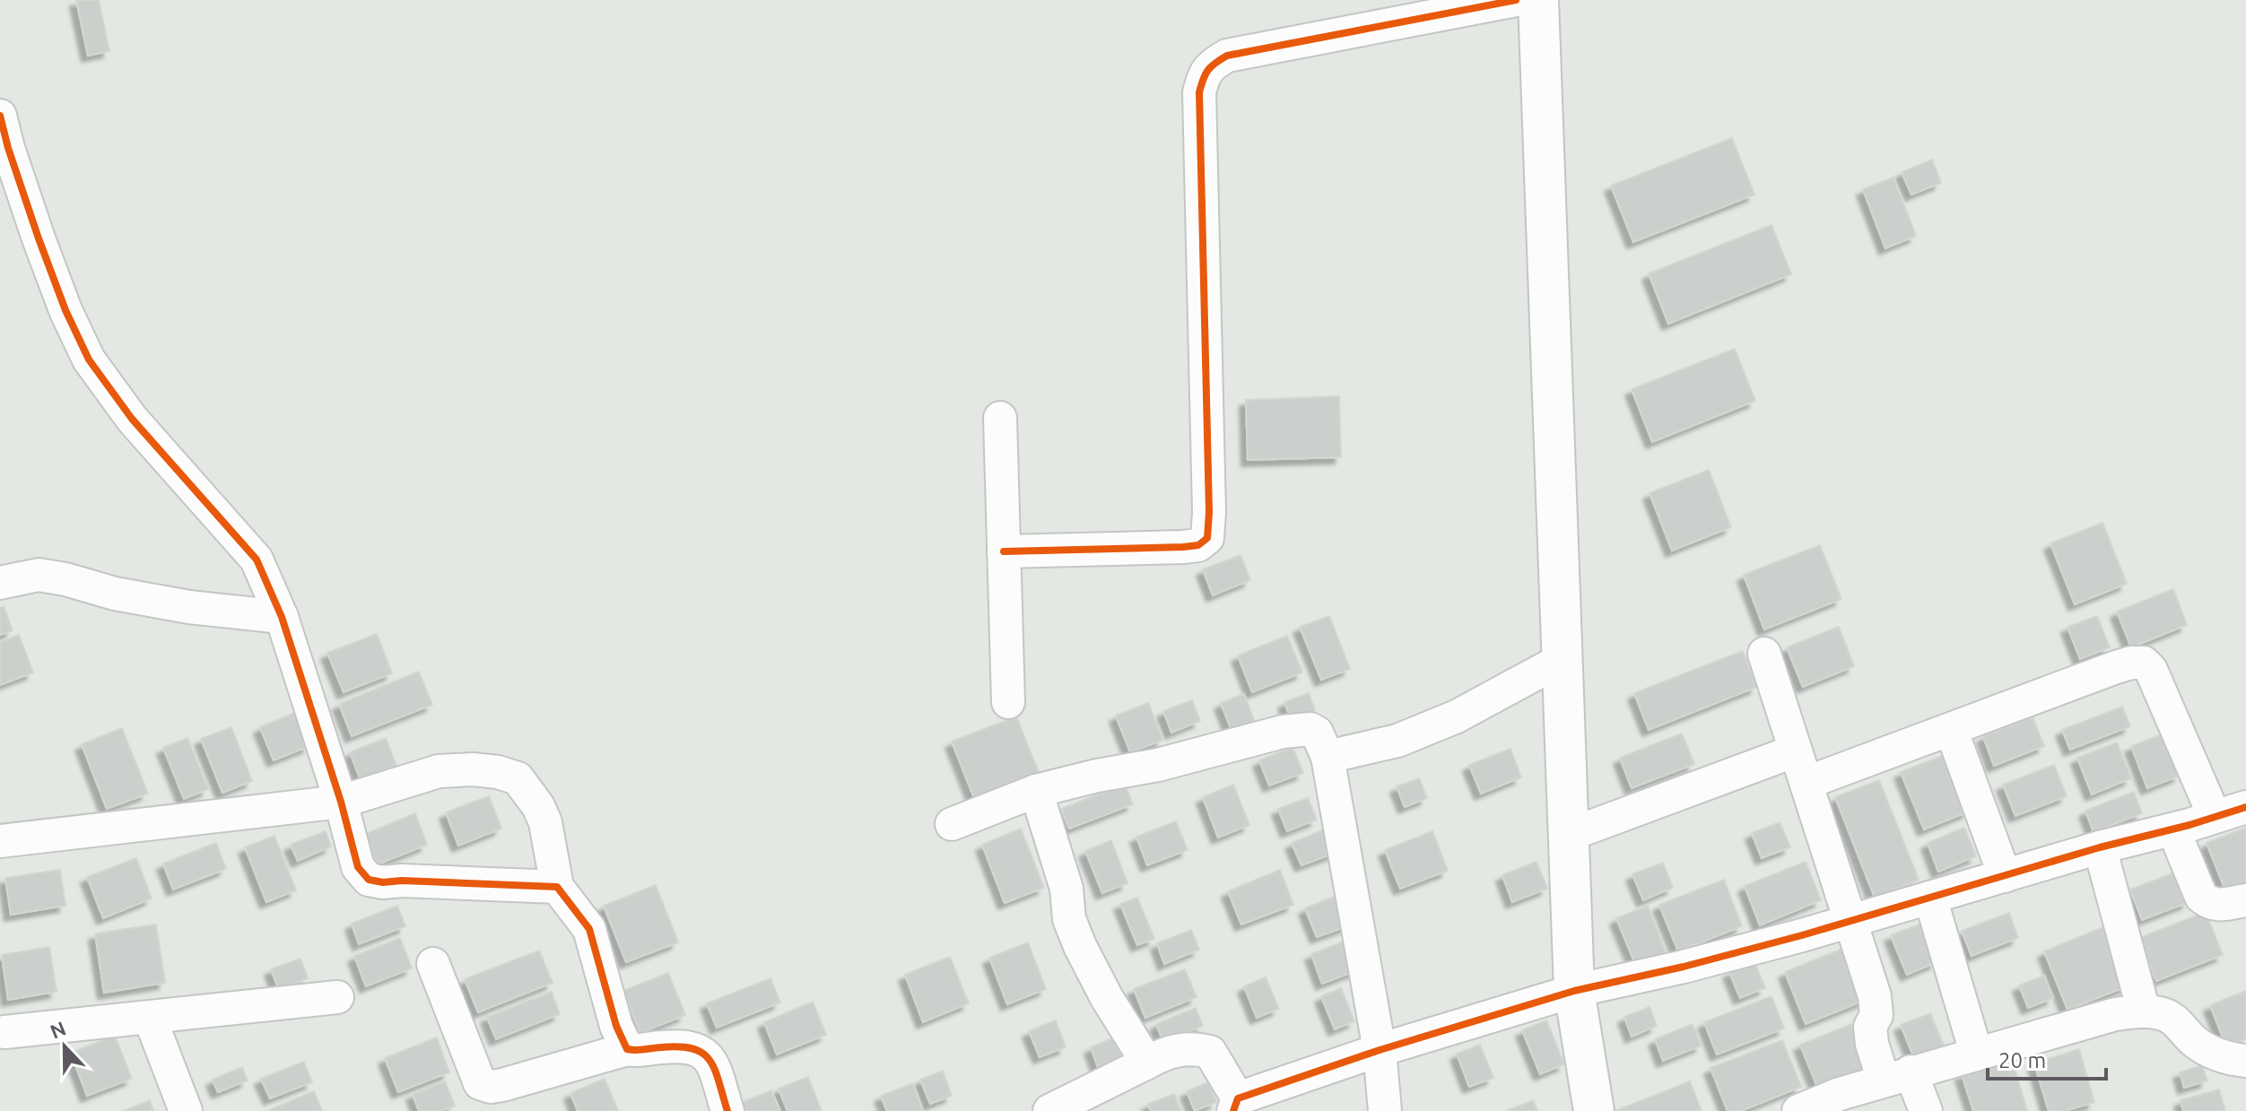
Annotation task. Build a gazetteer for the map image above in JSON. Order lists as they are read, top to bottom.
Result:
{
  "scale_bar": "20 m",
  "north": "top"
}
